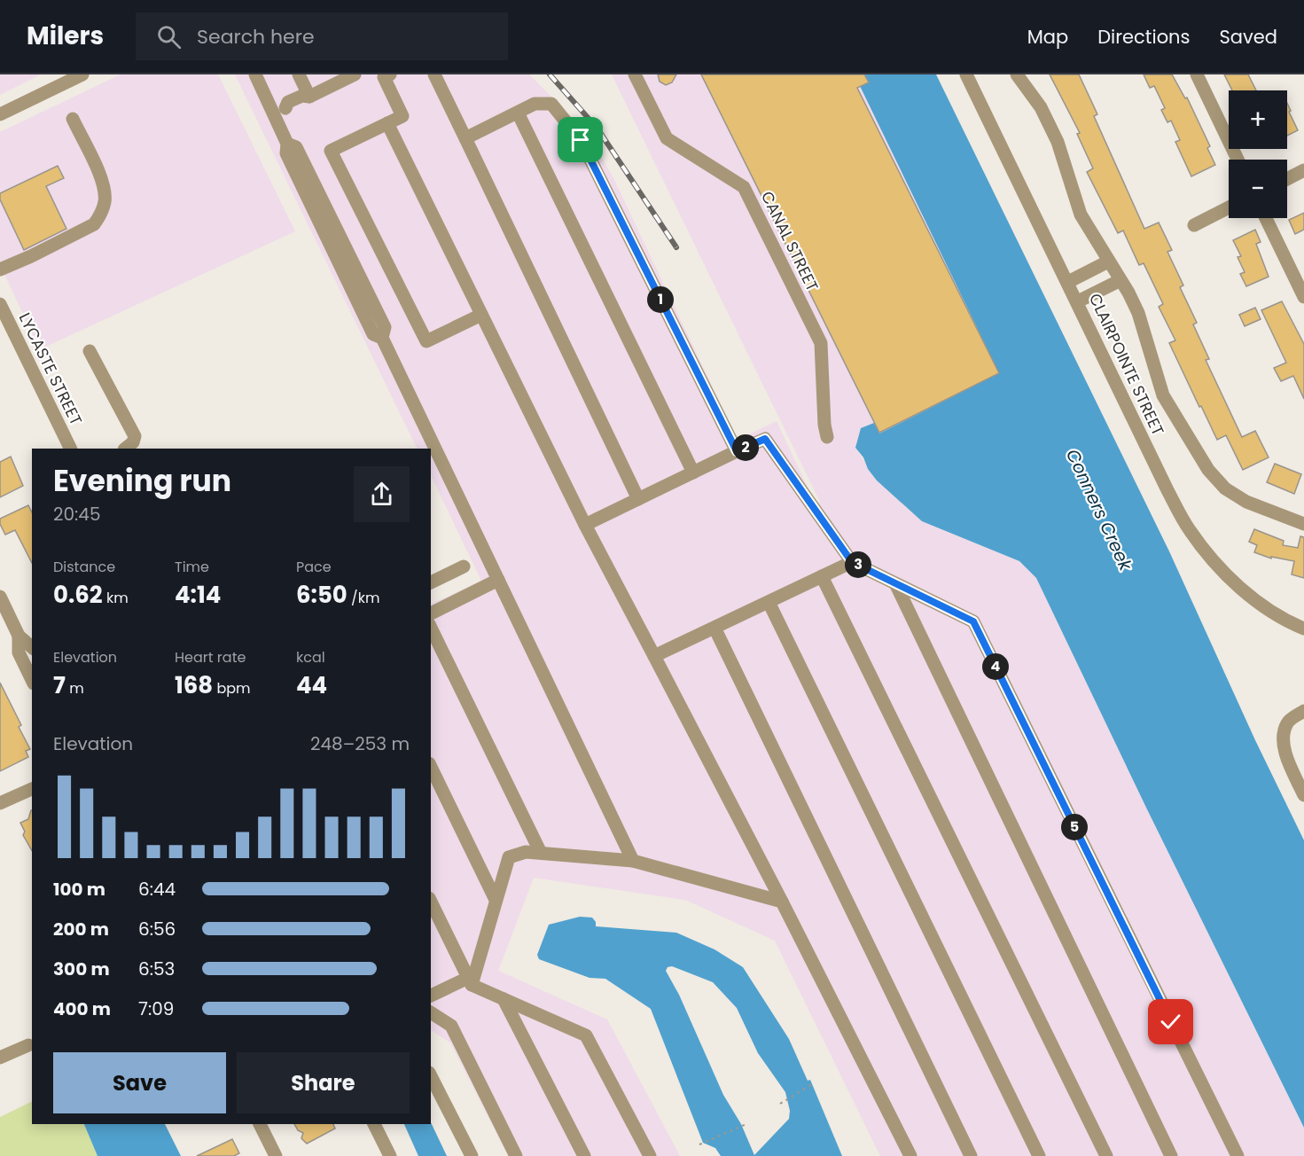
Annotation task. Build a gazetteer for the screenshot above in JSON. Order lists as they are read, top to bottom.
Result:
{
  "streets": {
    "street": ["CANAL STREET", "CLAIRPOINTE STREET", "LYCASTE STREET"]
  },
  "water": ["Conners Creek"],
  "page": {
    "header": "Milers",
    "search": "Search here",
    "nav": ["Map", "Directions", "Saved"],
    "map_buttons": ["+", "−"],
    "pins": [
      "1",
      "2",
      "3",
      "4",
      "5"
    ],
    "heading": ["Evening run", "20:45"],
    "stats": [
      ["Distance", "0.62 km"],
      ["Time", "4:14"],
      ["Pace", "6:50 /km"],
      ["Elevation", "7 m"],
      ["Heart rate", "168 bpm"],
      ["kcal", "44"]
    ],
    "chart": ["Elevation", "248–253 m"],
    "list": [
      {
        "name": "100 m",
        "note": "6:44"
      },
      {
        "name": "200 m",
        "note": "6:56"
      },
      {
        "name": "300 m",
        "note": "6:53"
      },
      {
        "name": "400 m",
        "note": "7:09"
      }
    ],
    "buttons": ["Save", "Share"]
  }
}
